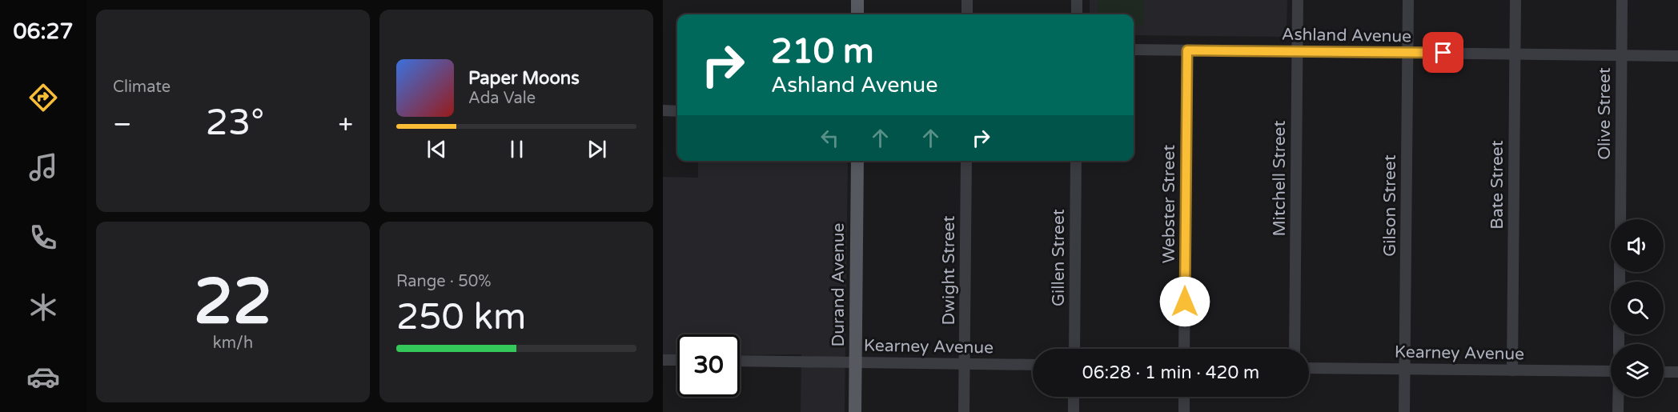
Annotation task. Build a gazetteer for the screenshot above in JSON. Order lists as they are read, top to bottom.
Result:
{
  "streets": {
    "main road": ["Durand Avenue"],
    "street": [
      "Ashland Avenue",
      "Olive Street",
      "Mitchell Street",
      "Bate Street",
      "Webster Street",
      "Gilson Street",
      "Gillen Street",
      "Dwight Street",
      "Kearney Avenue"
    ]
  },
  "crossings": [
    ["Ashland Avenue", "Olive Street"],
    ["Ashland Avenue", "Mitchell Street"],
    ["Ashland Avenue", "Bate Street"],
    ["Ashland Avenue", "Webster Street"],
    ["Ashland Avenue", "Gilson Street"],
    ["Bate Street", "Kearney Avenue"],
    ["Gilson Street", "Kearney Avenue"],
    ["Dwight Street", "Kearney Avenue"],
    ["Durand Avenue", "Kearney Avenue"]
  ],
  "page": {
    "tabs": "06:27",
    "tile": [
      "Climate",
      ["22", "km/h"],
      ["Range · 50%", "250 km"]
    ],
    "turn": ["210 m", "Ashland Avenue"],
    "song": ["Paper Moons", "Ada Vale"],
    "heat": ["−", "23°", "+"],
    "limit": "30",
    "trip": "06:28 · 1 min · 420 m"
  }
}
